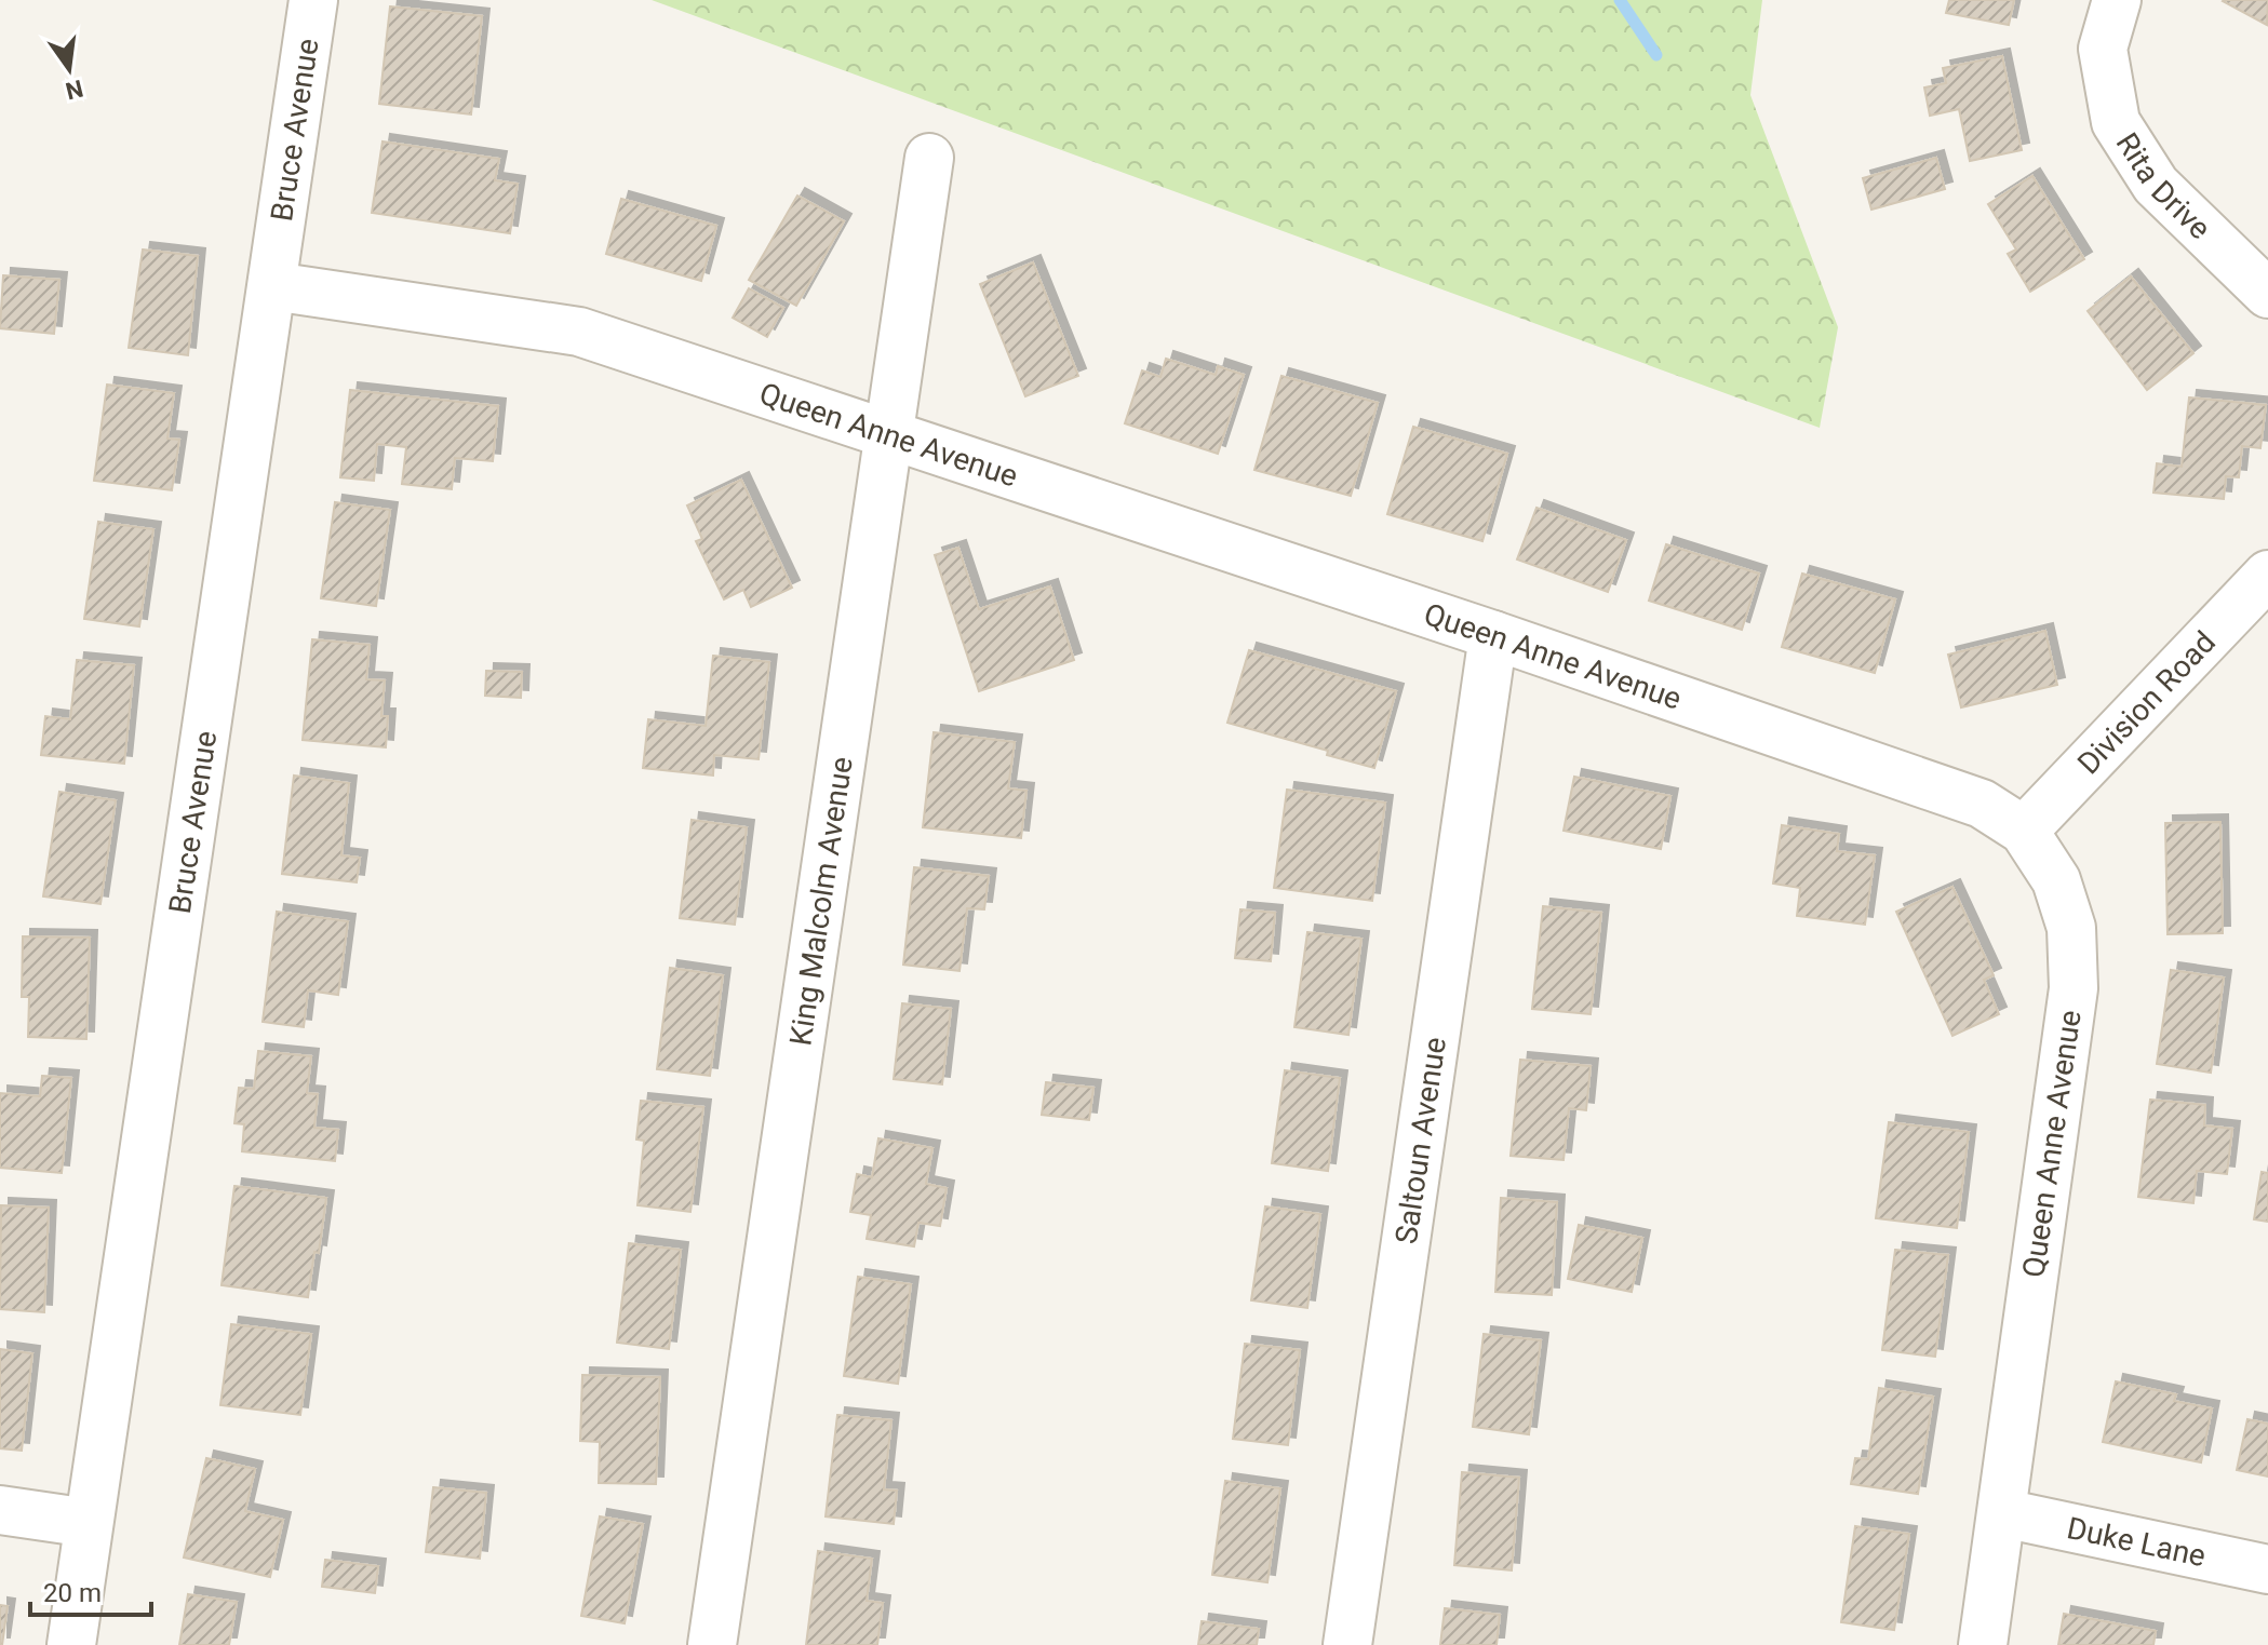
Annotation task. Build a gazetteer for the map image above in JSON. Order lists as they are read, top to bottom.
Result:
{
  "streets": {
    "street": [
      "Bruce Avenue",
      "Rita Drive",
      "Queen Anne Avenue",
      "Division Road",
      "King Malcolm Avenue",
      "Saltoun Avenue",
      "Duke Lane"
    ]
  },
  "crossings": [
    ["Bruce Avenue", "Queen Anne Avenue"],
    ["Queen Anne Avenue", "Division Road"],
    ["Queen Anne Avenue", "King Malcolm Avenue"],
    ["Queen Anne Avenue", "Saltoun Avenue"],
    ["Queen Anne Avenue", "Duke Lane"]
  ],
  "scale_bar": "20 m",
  "north": "bottom"
}
